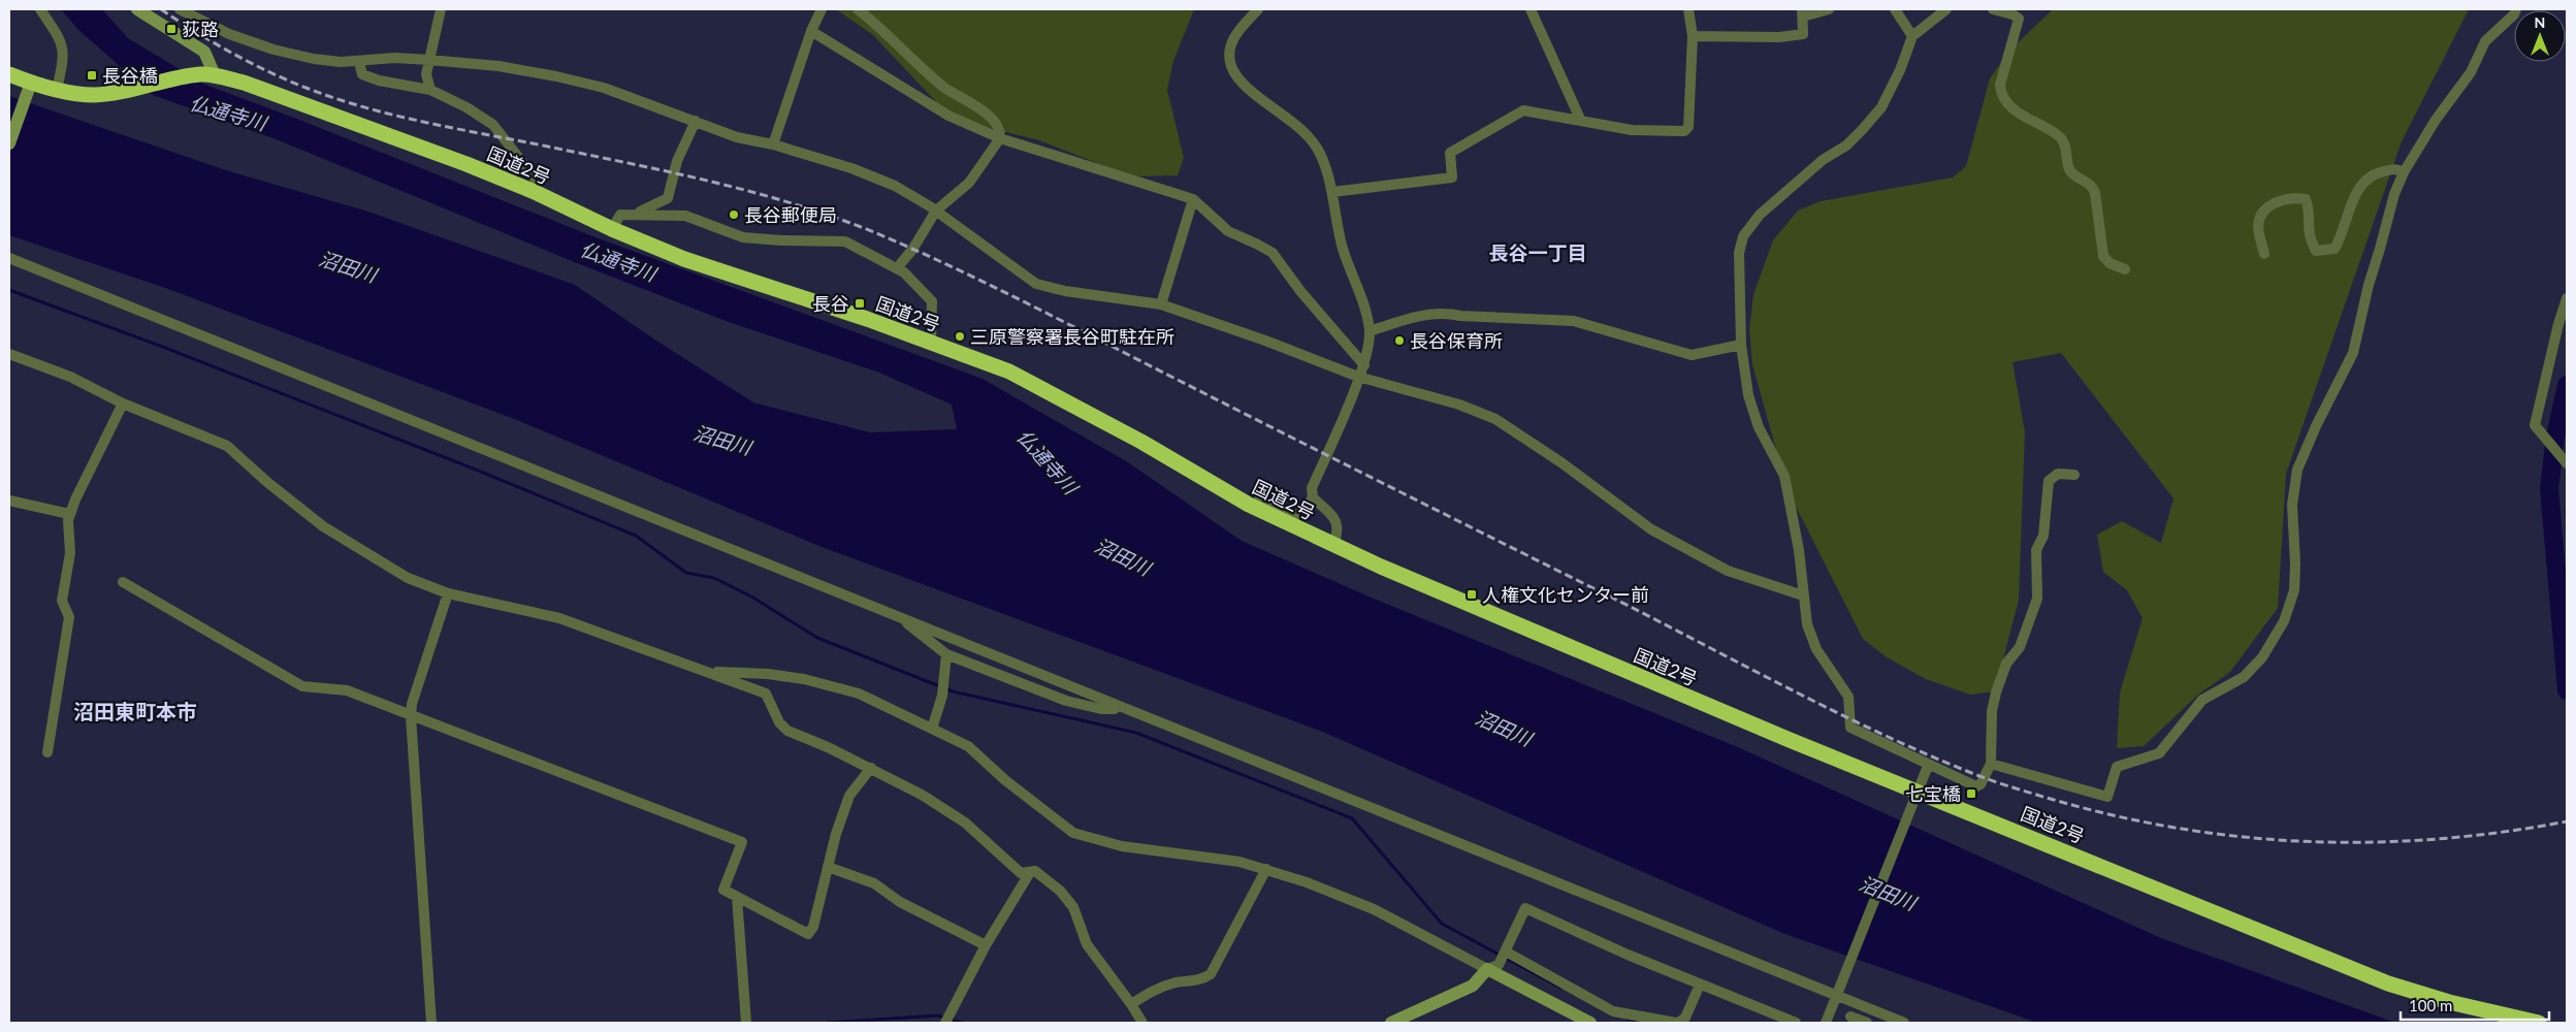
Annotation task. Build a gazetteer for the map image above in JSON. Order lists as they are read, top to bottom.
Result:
{
  "streets": {
    "highway": ["国道2号"]
  },
  "districts": ["長谷一丁目", "沼田東町本市"],
  "water": ["仏通寺川", "沼田川"],
  "places": {
    "transit": [
      "荻路",
      "長谷橋",
      "長谷",
      "人権文化センター前",
      "七宝橋"
    ],
    "other": ["長谷郵便局", "三原警察署長谷町駐在所", "長谷保育所"]
  },
  "scale_bar": "100 m",
  "north": "top"
}
